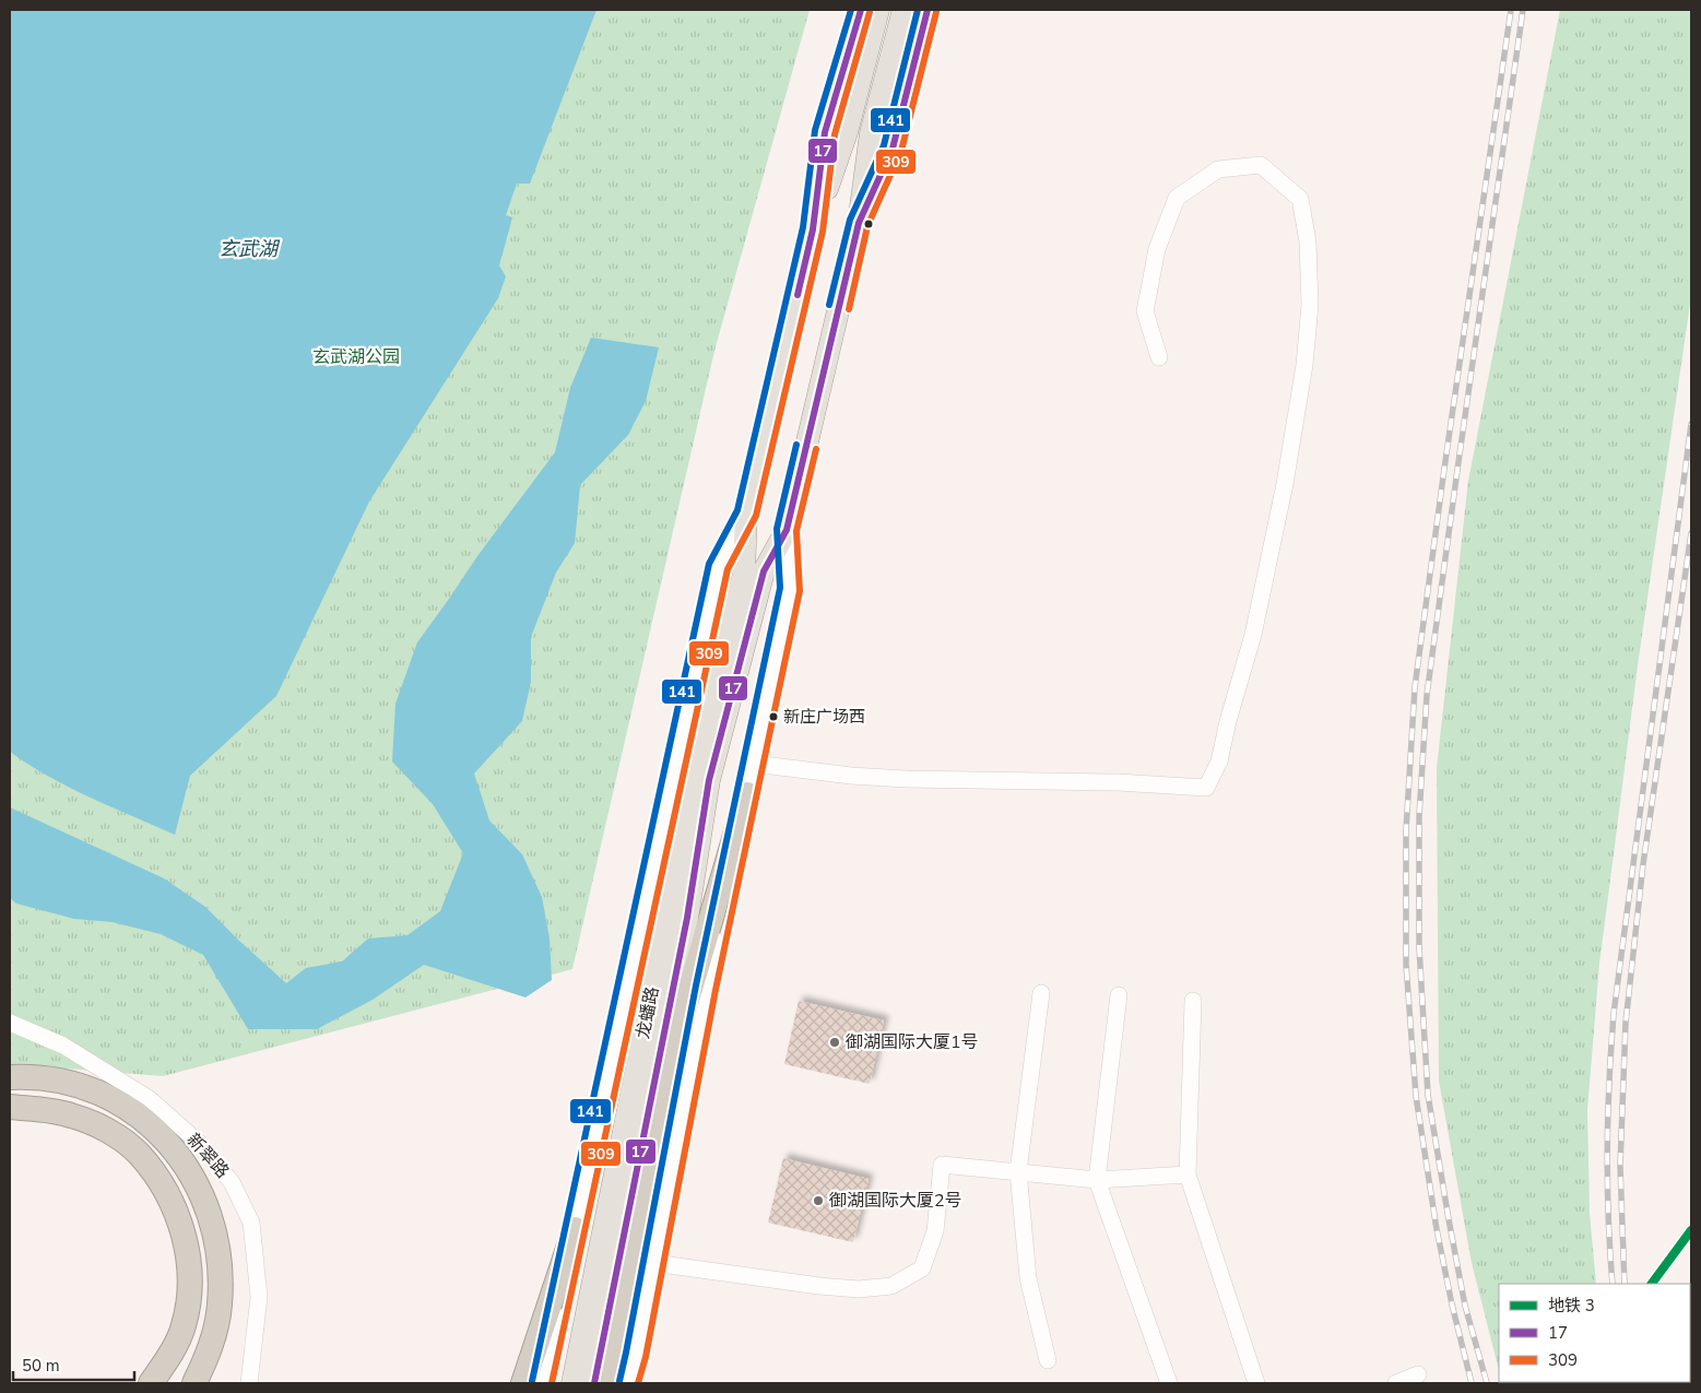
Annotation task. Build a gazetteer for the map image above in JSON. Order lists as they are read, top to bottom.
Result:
{
  "streets": {
    "main road": ["龙蟠路"],
    "street": ["新翠路"]
  },
  "water": ["玄武湖"],
  "parks": ["玄武湖公园"],
  "places": ["新庄广场西", "御湖国际大厦1号", "御湖国际大厦2号"],
  "lines": [
    "transit line 17",
    "transit line 141",
    "transit line 309",
    "metro line 3"
  ],
  "legend": ["地铁 3", "17", "309"],
  "scale_bar": "50 m"
}
